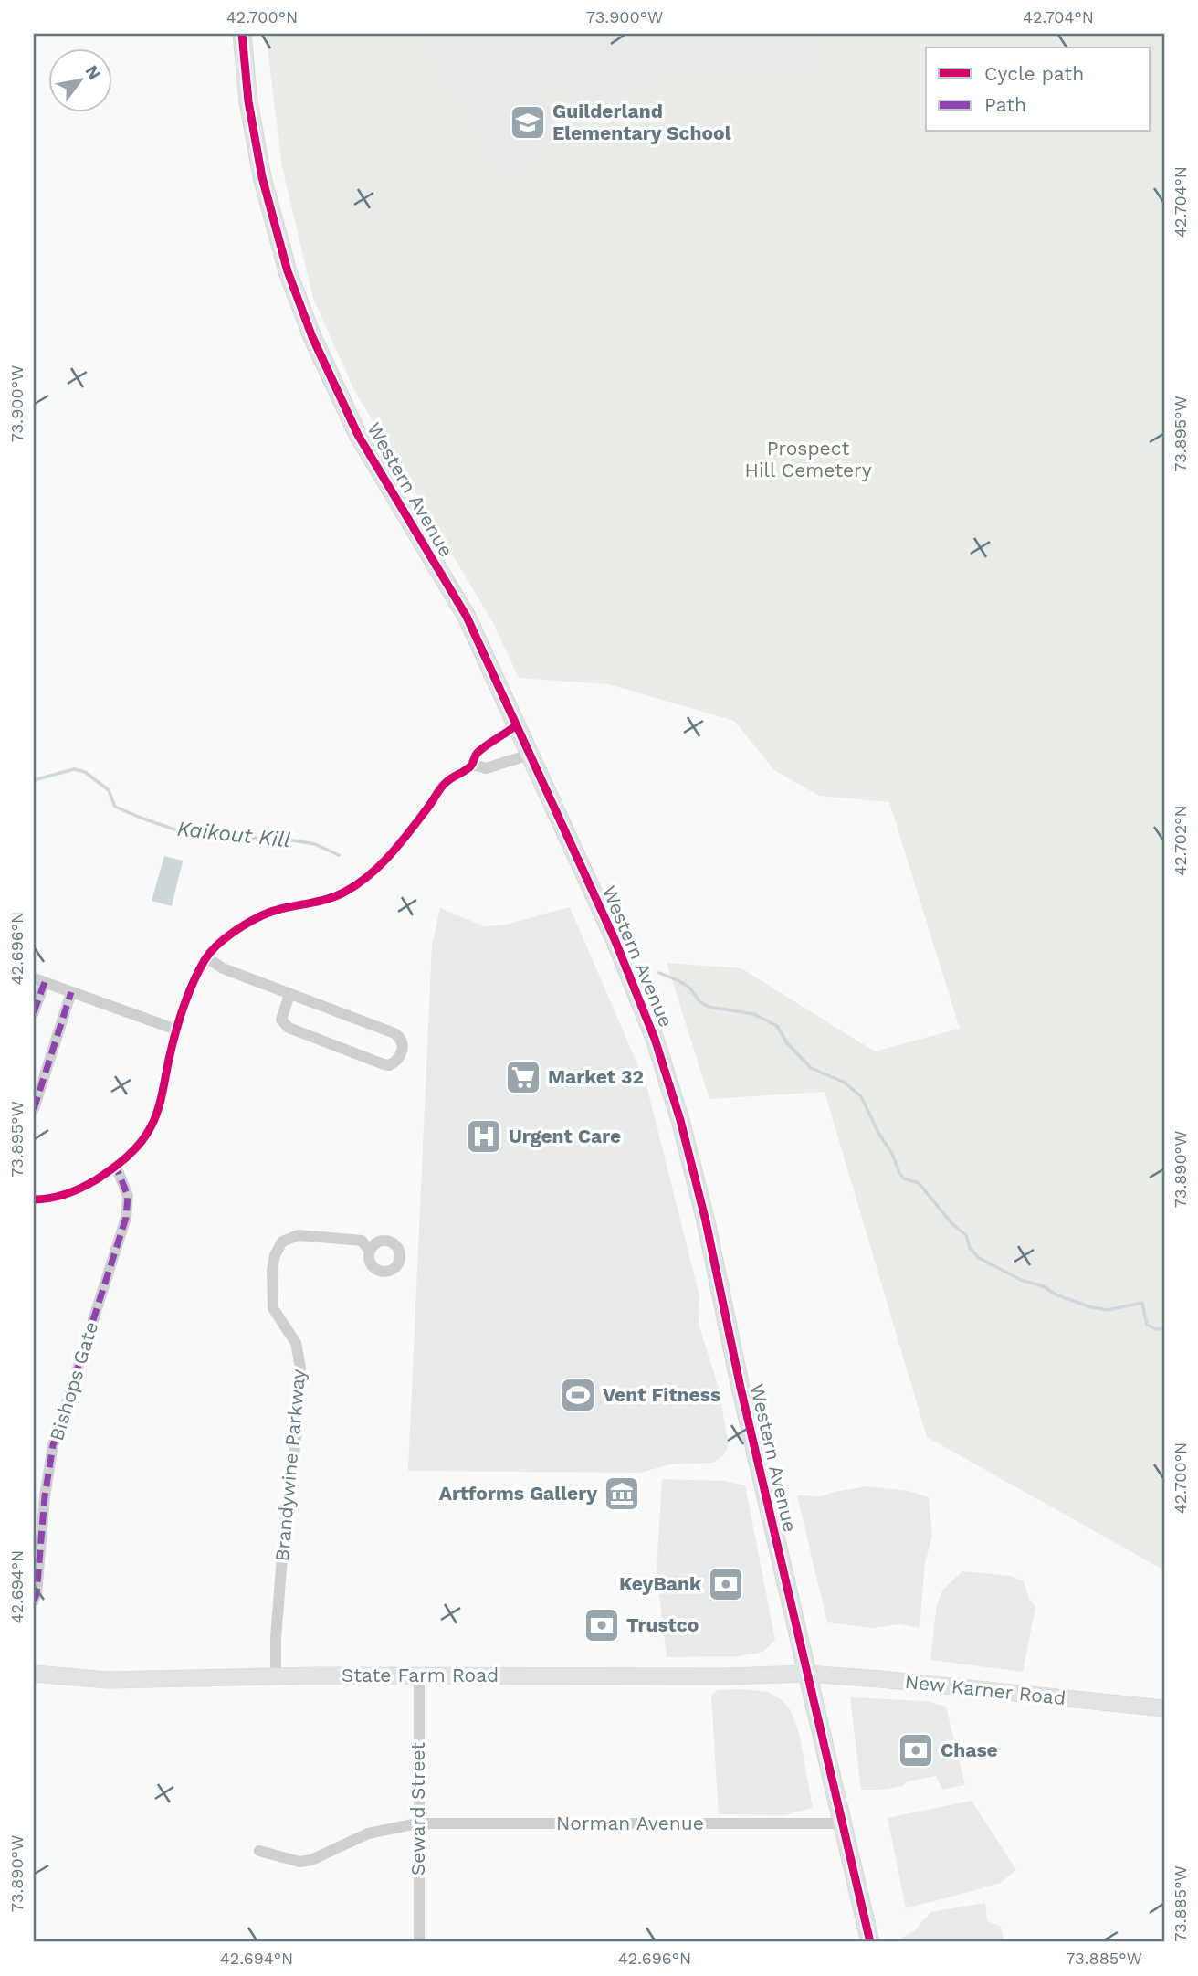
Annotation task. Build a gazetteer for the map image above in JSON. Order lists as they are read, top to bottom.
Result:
{
  "streets": {
    "main road": ["Western Avenue", "State Farm Road", "New Karner Road"],
    "street": [
      "Bishops Gate",
      "Brandywine Parkway",
      "Seward Street",
      "Norman Avenue"
    ]
  },
  "crossings": [
    ["Western Avenue", "State Farm Road"],
    ["Western Avenue", "New Karner Road"],
    ["Western Avenue", "Norman Avenue"],
    ["Brandywine Parkway", "State Farm Road"],
    ["State Farm Road", "New Karner Road"],
    ["State Farm Road", "Seward Street"],
    ["Seward Street", "Norman Avenue"]
  ],
  "water": ["Kaikout Kill"],
  "parks": ["Prospect Hill Cemetery"],
  "places": {
    "school or university": ["Guilderland Elementary School"],
    "supermarket": ["Market 32"],
    "hospital": ["Urgent Care"],
    "sports": ["Vent Fitness"],
    "museum": ["Artforms Gallery"],
    "bank": ["KeyBank", "Trustco", "Chase"]
  },
  "legend": ["Cycle path", "Path"],
  "north": "top right",
  "coordinates": [
    "42.700°N",
    "73.900°W",
    "42.704°N",
    "73.895°W",
    "42.702°N",
    "42.696°N",
    "73.890°W",
    "42.694°N",
    "73.885°W"
  ]
}
